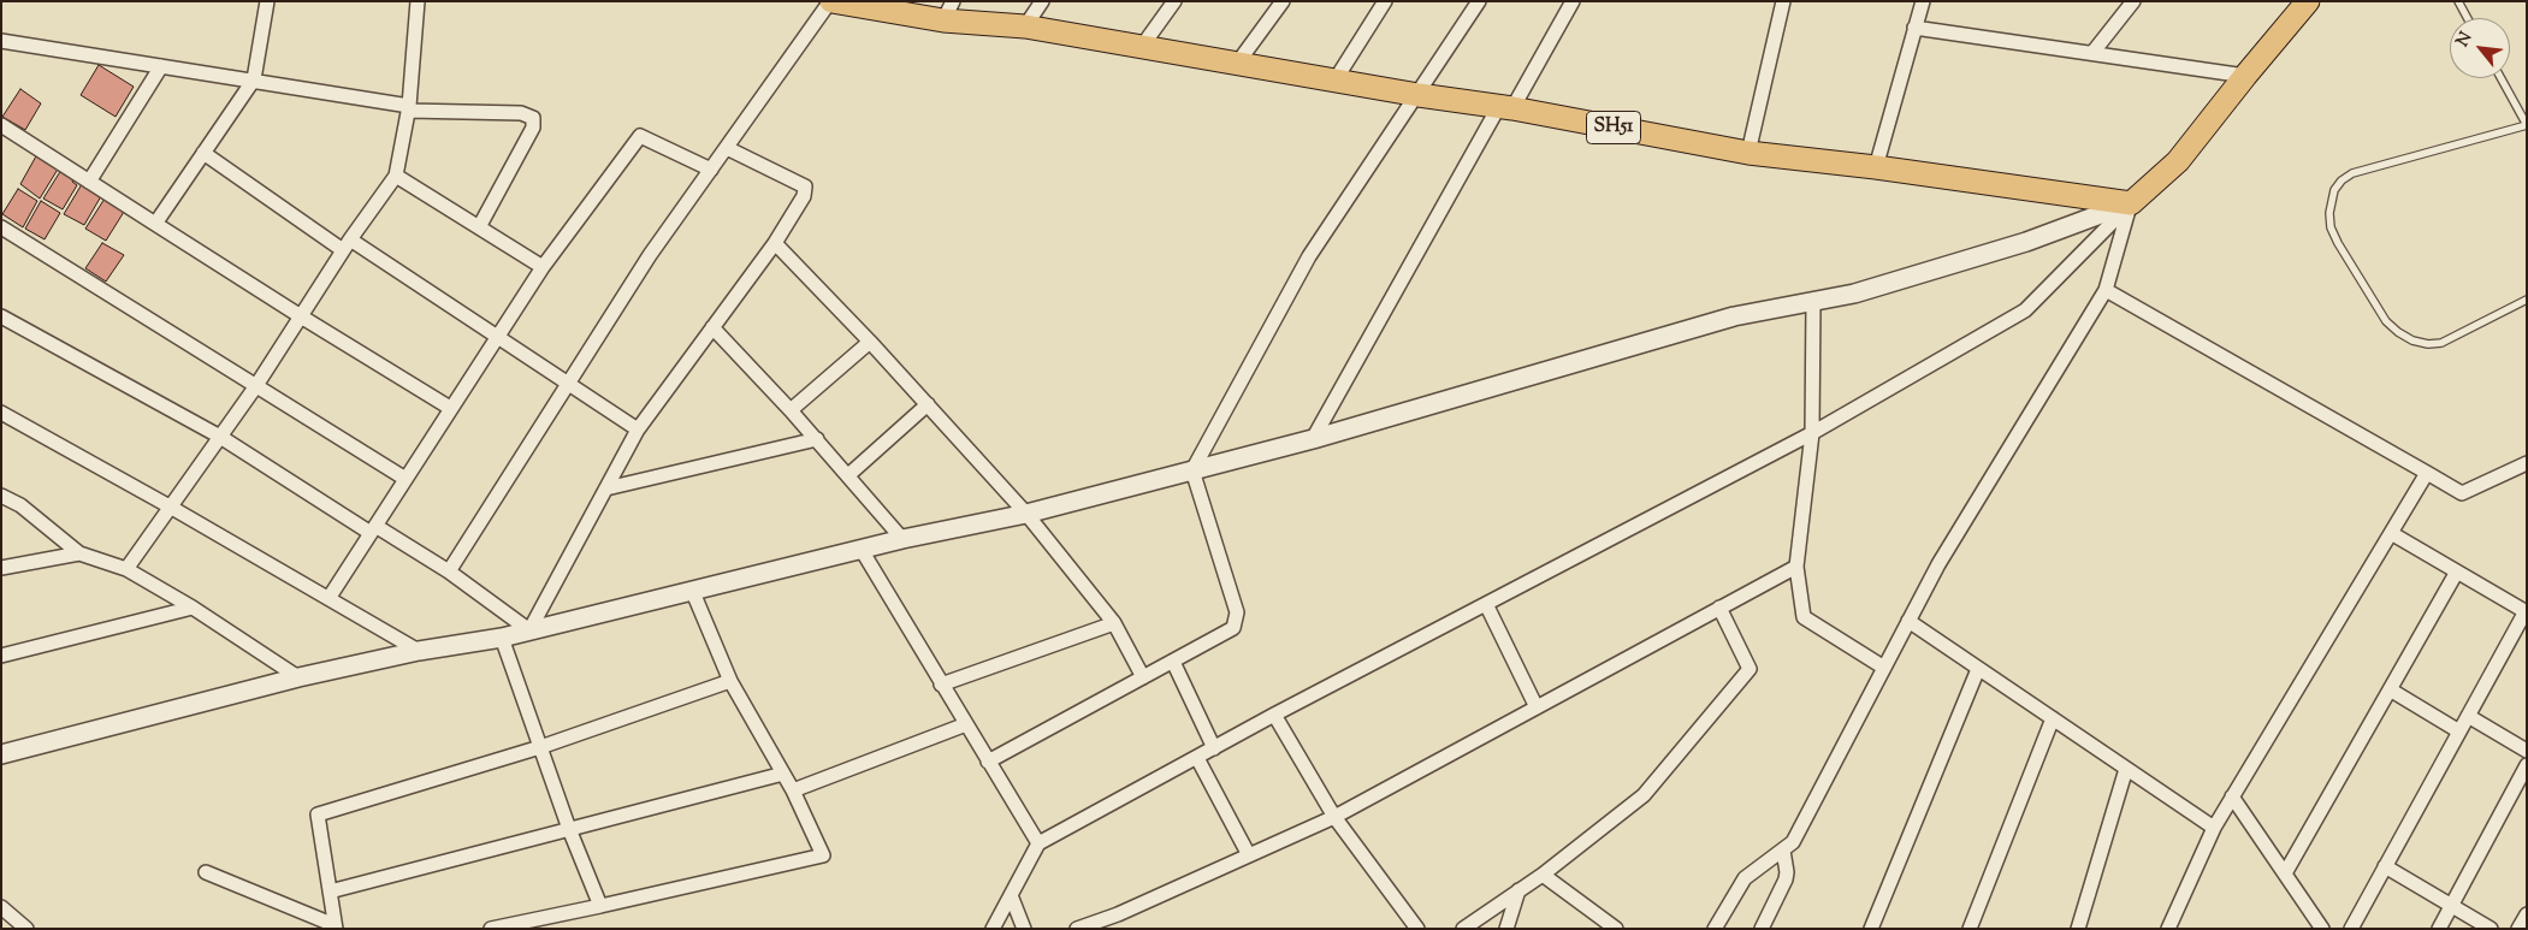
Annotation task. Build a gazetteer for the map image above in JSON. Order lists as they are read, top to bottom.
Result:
{
  "streets": {
    "main road": ["SH51"]
  },
  "north": "top left"
}
